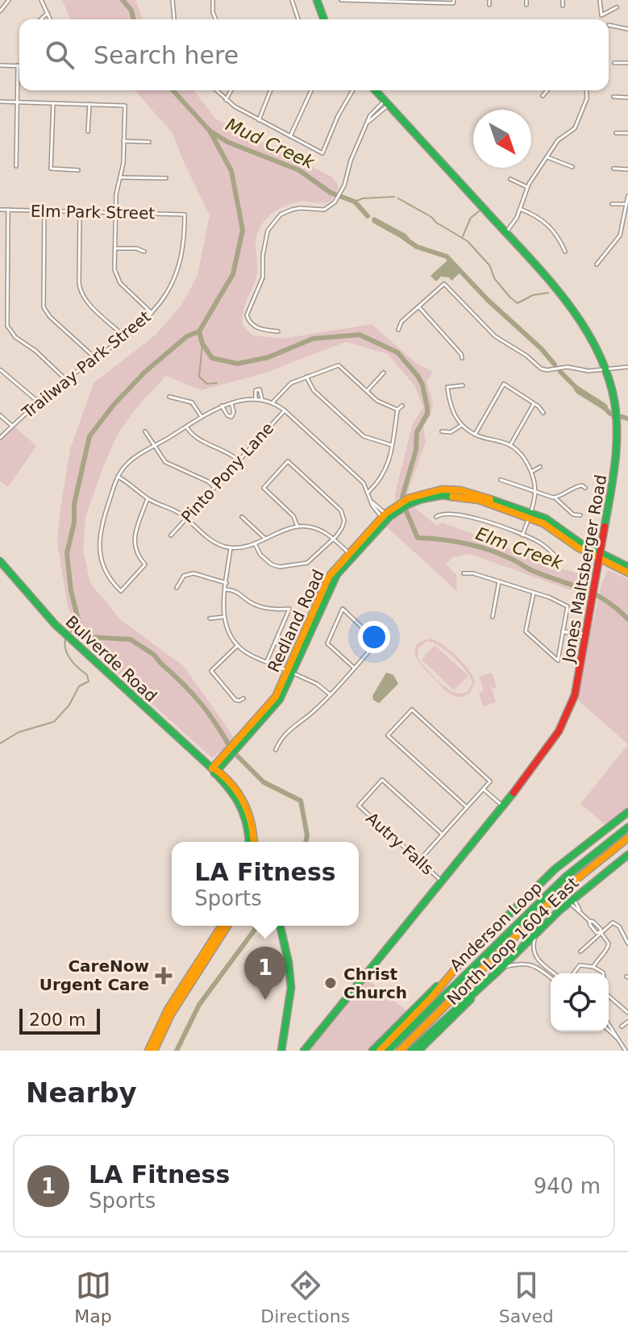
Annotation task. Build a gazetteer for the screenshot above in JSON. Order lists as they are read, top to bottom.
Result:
{
  "streets": {
    "main road": [
      "Jones Maltsberger Road",
      "Redland Road",
      "Bulverde Road",
      "Anderson Loop",
      "North Loop 1604 East"
    ],
    "street": [
      "Elm Park Street",
      "Trailway Park Street",
      "Pinto Pony Lane",
      "Autry Falls"
    ]
  },
  "crossings": [
    ["Elm Park Street", "Trailway Park Street"],
    ["Jones Maltsberger Road", "Redland Road"],
    ["Jones Maltsberger Road", "Autry Falls"],
    ["Redland Road", "Bulverde Road"]
  ],
  "water": ["Mud Creek", "Elm Creek"],
  "places": {
    "health": ["CareNow Urgent Care"],
    "other": ["Christ Church"]
  },
  "scale_bar": "200 m",
  "north": "bottom right",
  "page": {
    "search": "Search here",
    "popup": ["LA Fitness", "Sports"],
    "pins": "1",
    "scale": "200 m",
    "heading": "Nearby",
    "list": [
      {
        "mark": "1",
        "name": "LA Fitness",
        "note": "Sports",
        "value": "940 m"
      }
    ],
    "nav": ["Map", "Directions", "Saved"]
  }
}
